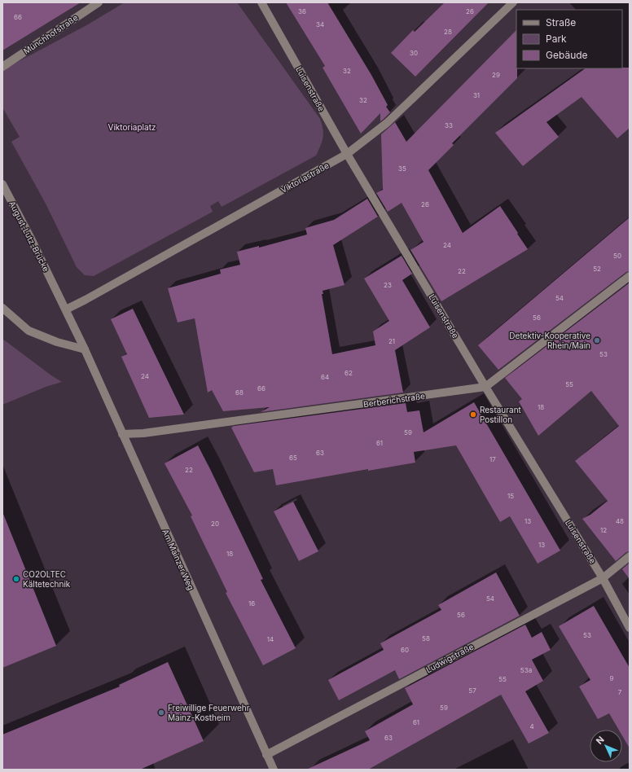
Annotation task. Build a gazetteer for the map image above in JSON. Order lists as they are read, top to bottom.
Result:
{
  "streets": {
    "street": [
      "Münchhofstraße",
      "Luisenstraße",
      "Viktoriastraße",
      "August-Lutz-Brücke",
      "Berberichstraße",
      "Am Mainzer Weg",
      "Ludwigstraße"
    ]
  },
  "crossings": [
    ["Luisenstraße", "Viktoriastraße"],
    ["Luisenstraße", "Berberichstraße"],
    ["Luisenstraße", "Ludwigstraße"],
    ["Viktoriastraße", "Am Mainzer Weg"],
    ["August-Lutz-Brücke", "Am Mainzer Weg"],
    ["Berberichstraße", "Am Mainzer Weg"],
    ["Am Mainzer Weg", "Ludwigstraße"]
  ],
  "parks": ["Viktoriaplatz"],
  "places": [
    "Detektiv-Kooperative Rhein/Main",
    "Restaurant Postillon",
    "CO2OLTEC Kältetechnik",
    "Freiwillige Feuerwehr Mainz-Kostheim"
  ],
  "house_numbers": [
    "36",
    "26",
    "66",
    "34",
    "28",
    "30",
    "32",
    "29",
    "31",
    "32",
    "33",
    "35",
    "26",
    "24",
    "50",
    "52",
    "22",
    "23",
    "54",
    "56",
    "21",
    "53",
    "62",
    "24",
    "64",
    "55",
    "66",
    "68",
    "18",
    "59",
    "61",
    "63",
    "65",
    "17",
    "22",
    "15",
    "13",
    "48",
    "20",
    "12",
    "13",
    "18",
    "54",
    "16",
    "56",
    "53",
    "58",
    "14",
    "60",
    "53a",
    "9",
    "55",
    "57",
    "7",
    "59",
    "61",
    "4",
    "63"
  ],
  "legend": ["Straße", "Park", "Gebäude"],
  "north": "top left"
}
